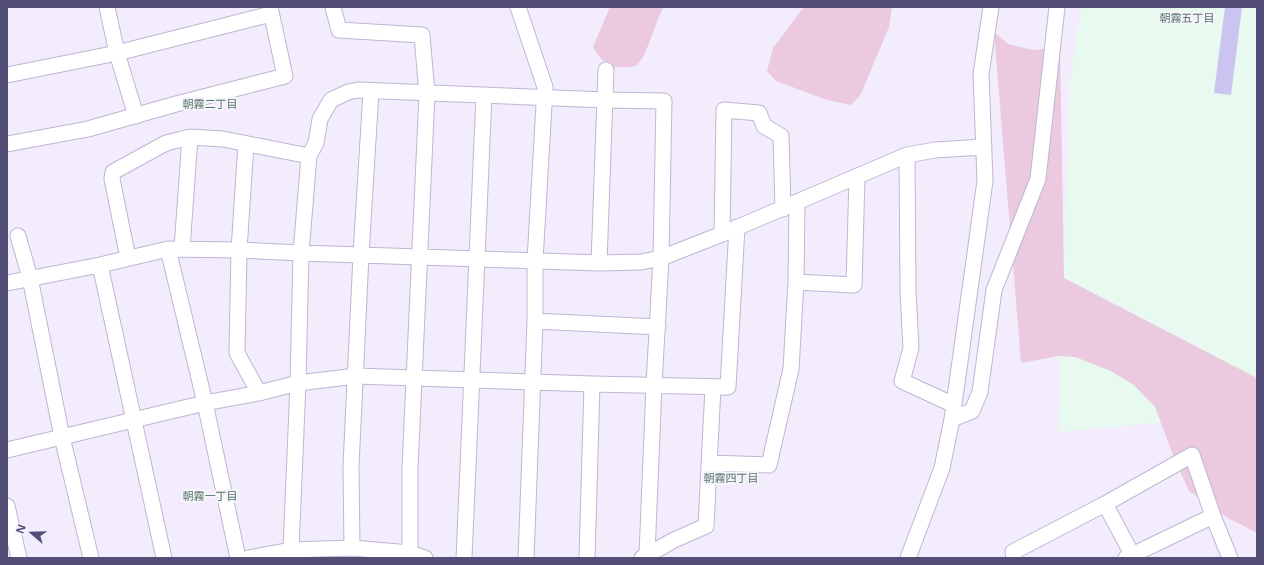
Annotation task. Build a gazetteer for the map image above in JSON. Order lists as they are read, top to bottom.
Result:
{
  "districts": [
    "朝霧五丁目",
    "朝霧二丁目",
    "朝霧四丁目",
    "朝霧一丁目"
  ],
  "north": "left"
}
